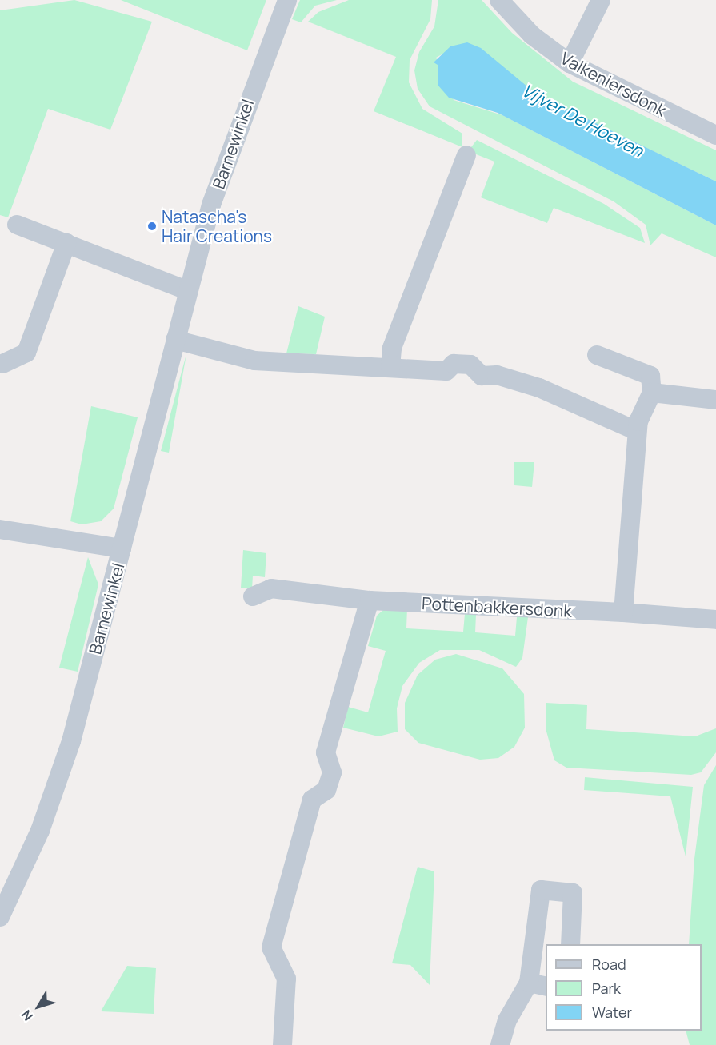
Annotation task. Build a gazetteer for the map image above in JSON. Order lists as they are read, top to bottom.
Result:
{
  "streets": {
    "street": ["Valkeniersdonk", "Barnewinkel", "Pottenbakkersdonk"]
  },
  "water": ["Vijver De Hoeven"],
  "places": ["Natascha's Hair Creations"],
  "legend": ["Road", "Park", "Water"],
  "north": "bottom left"
}
